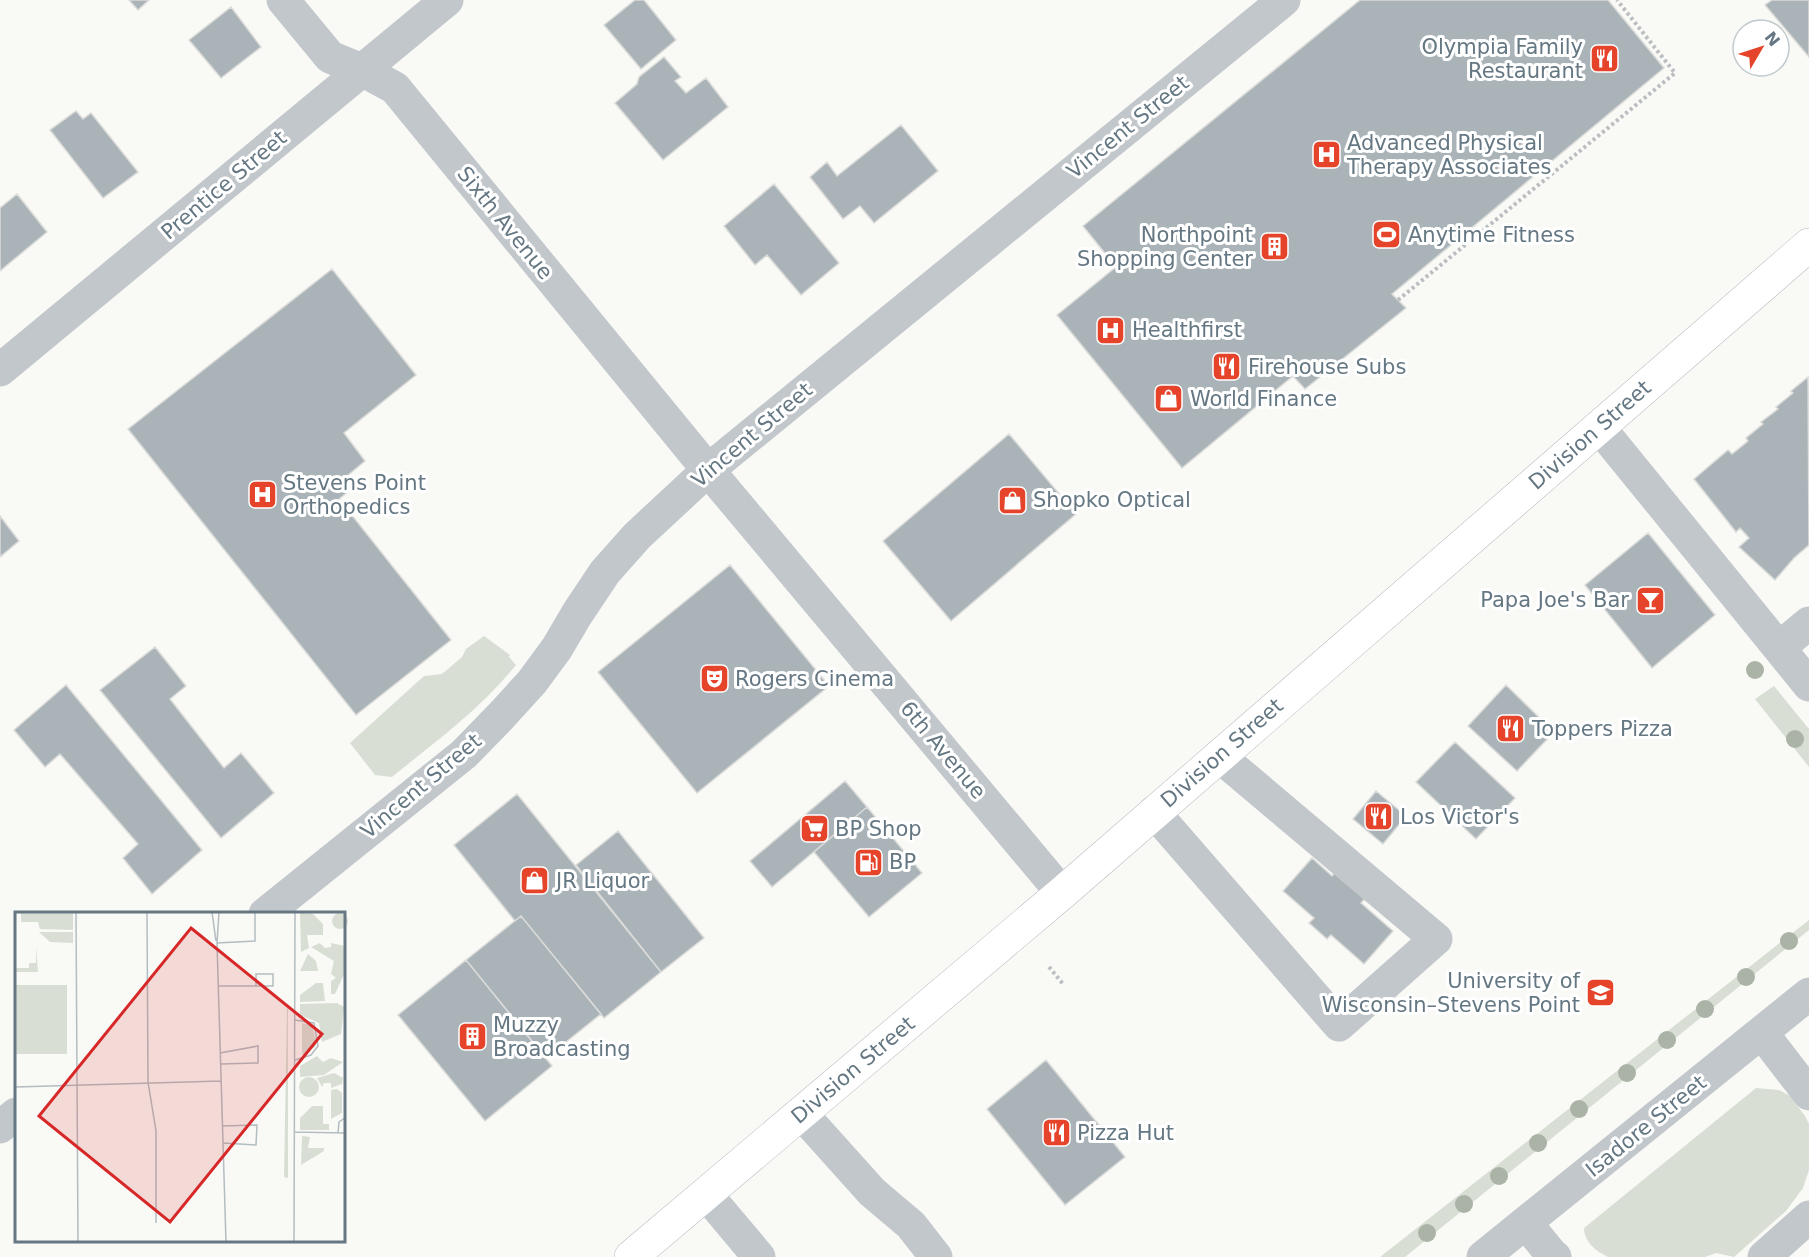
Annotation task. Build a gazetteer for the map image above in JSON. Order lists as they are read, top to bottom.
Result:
{
  "streets": {
    "main road": ["Division Street"],
    "street": [
      "Vincent Street",
      "Prentice Street",
      "Sixth Avenue",
      "6th Avenue",
      "Isadore Street"
    ]
  },
  "crossings": [
    ["Vincent Street", "Sixth Avenue"],
    ["Vincent Street", "6th Avenue"],
    ["Prentice Street", "Sixth Avenue"],
    ["Sixth Avenue", "6th Avenue"],
    ["Division Street", "6th Avenue"]
  ],
  "places": {
    "restaurant": [
      "Olympia Family Restaurant",
      "Firehouse Subs",
      "Toppers Pizza",
      "Los Victor's",
      "Pizza Hut"
    ],
    "hospital": ["Advanced Physical Therapy Associates", "Healthfirst", "Stevens Point Orthopedics"],
    "sports": ["Anytime Fitness"],
    "building": ["Northpoint Shopping Center", "Muzzy Broadcasting"],
    "shop": ["World Finance", "Shopko Optical", "JR Liquor"],
    "bar": ["Papa Joe's Bar"],
    "theatre": ["Rogers Cinema"],
    "supermarket": ["BP Shop"],
    "fuel station": ["BP"],
    "school or university": ["University of Wisconsin–Stevens Point"]
  },
  "north": "top right"
}
